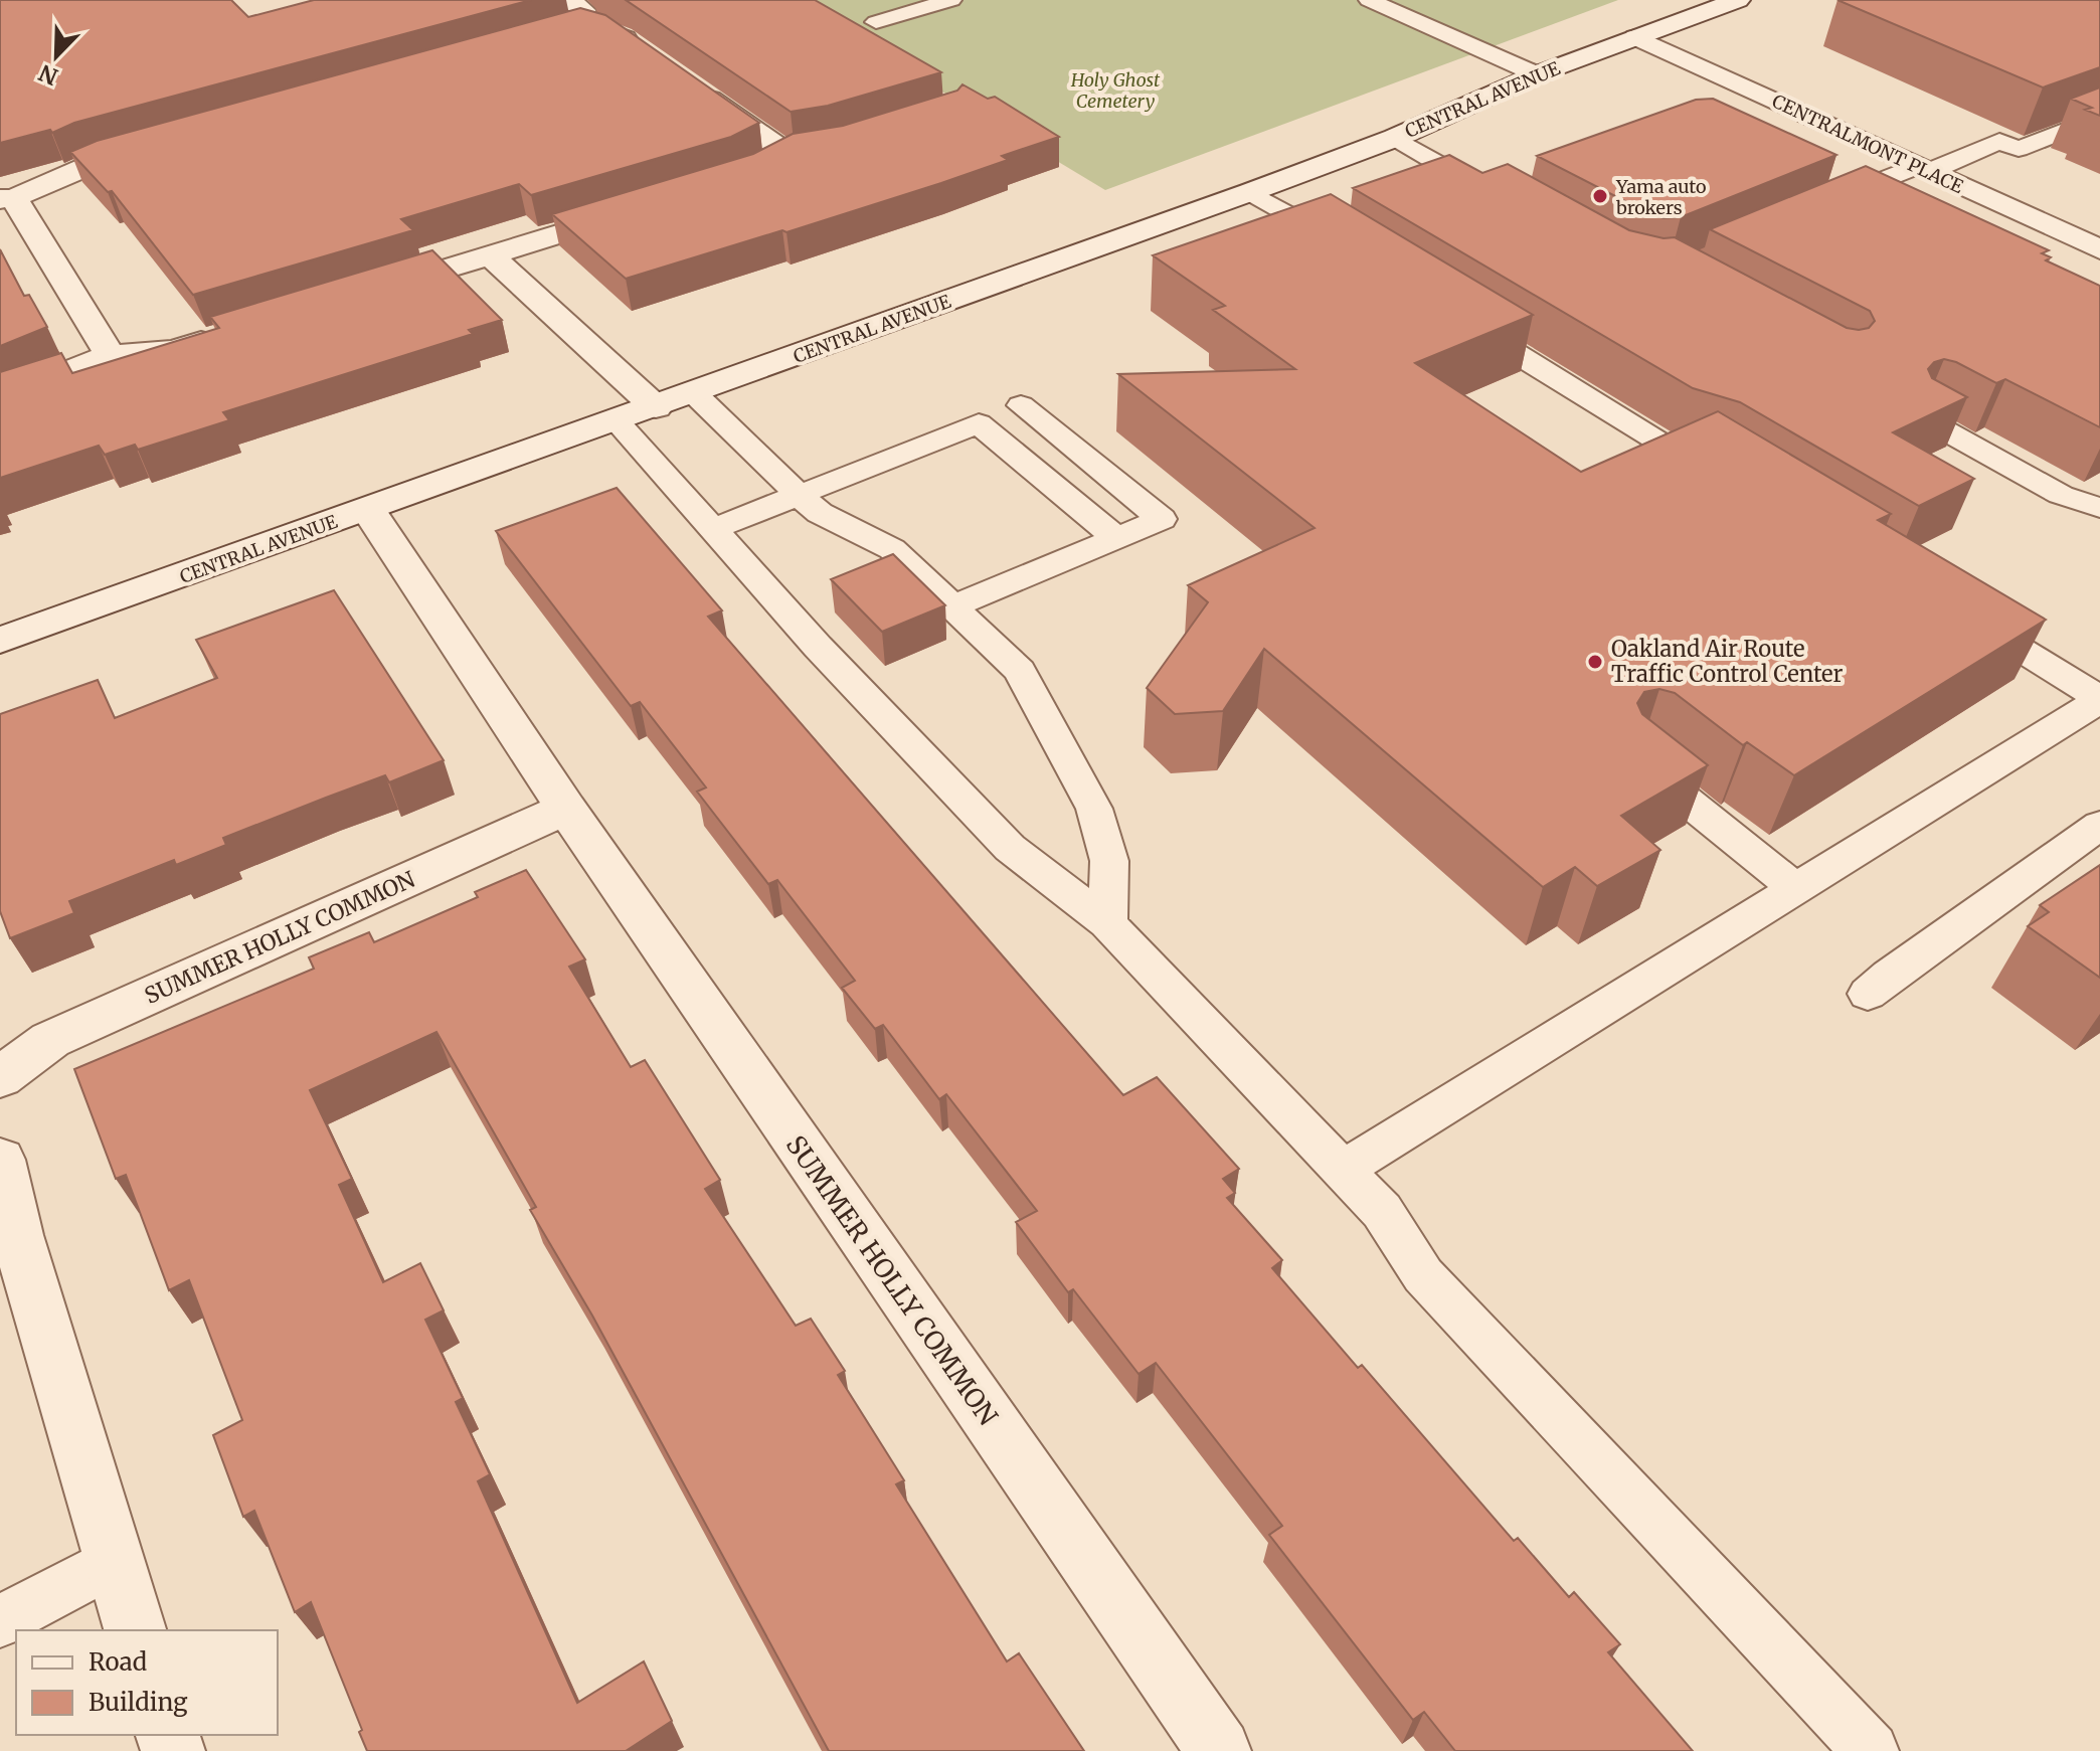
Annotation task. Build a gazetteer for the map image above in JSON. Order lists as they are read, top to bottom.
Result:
{
  "streets": {
    "street": ["CENTRAL AVENUE", "CENTRALMONT PLACE", "SUMMER HOLLY COMMON"]
  },
  "crossings": [
    ["CENTRAL AVENUE", "CENTRALMONT PLACE"],
    ["CENTRAL AVENUE", "SUMMER HOLLY COMMON"]
  ],
  "parks": ["Holy Ghost Cemetery"],
  "places": ["Yama auto brokers", "Oakland Air Route Traffic Control Center"],
  "legend": ["Road", "Building"],
  "north": "bottom left"
}
